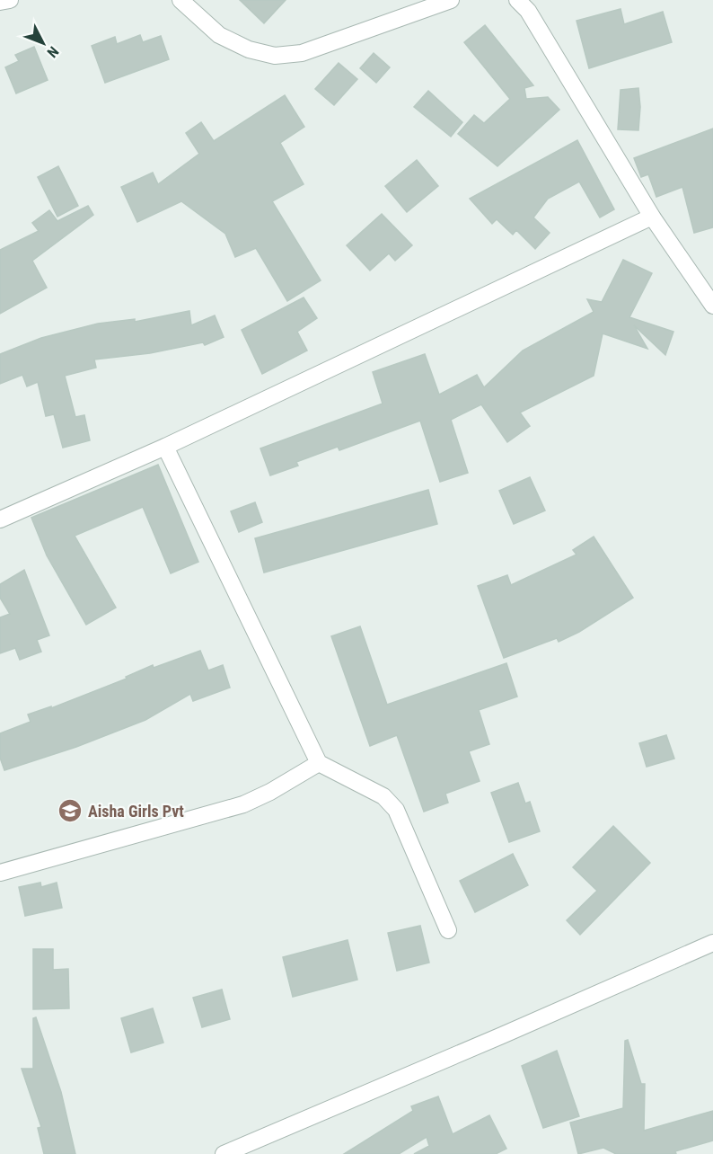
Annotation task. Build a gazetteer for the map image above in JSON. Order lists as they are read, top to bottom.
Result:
{
  "places": {
    "school or university": ["Aisha Girls Pvt"]
  },
  "north": "bottom right"
}
